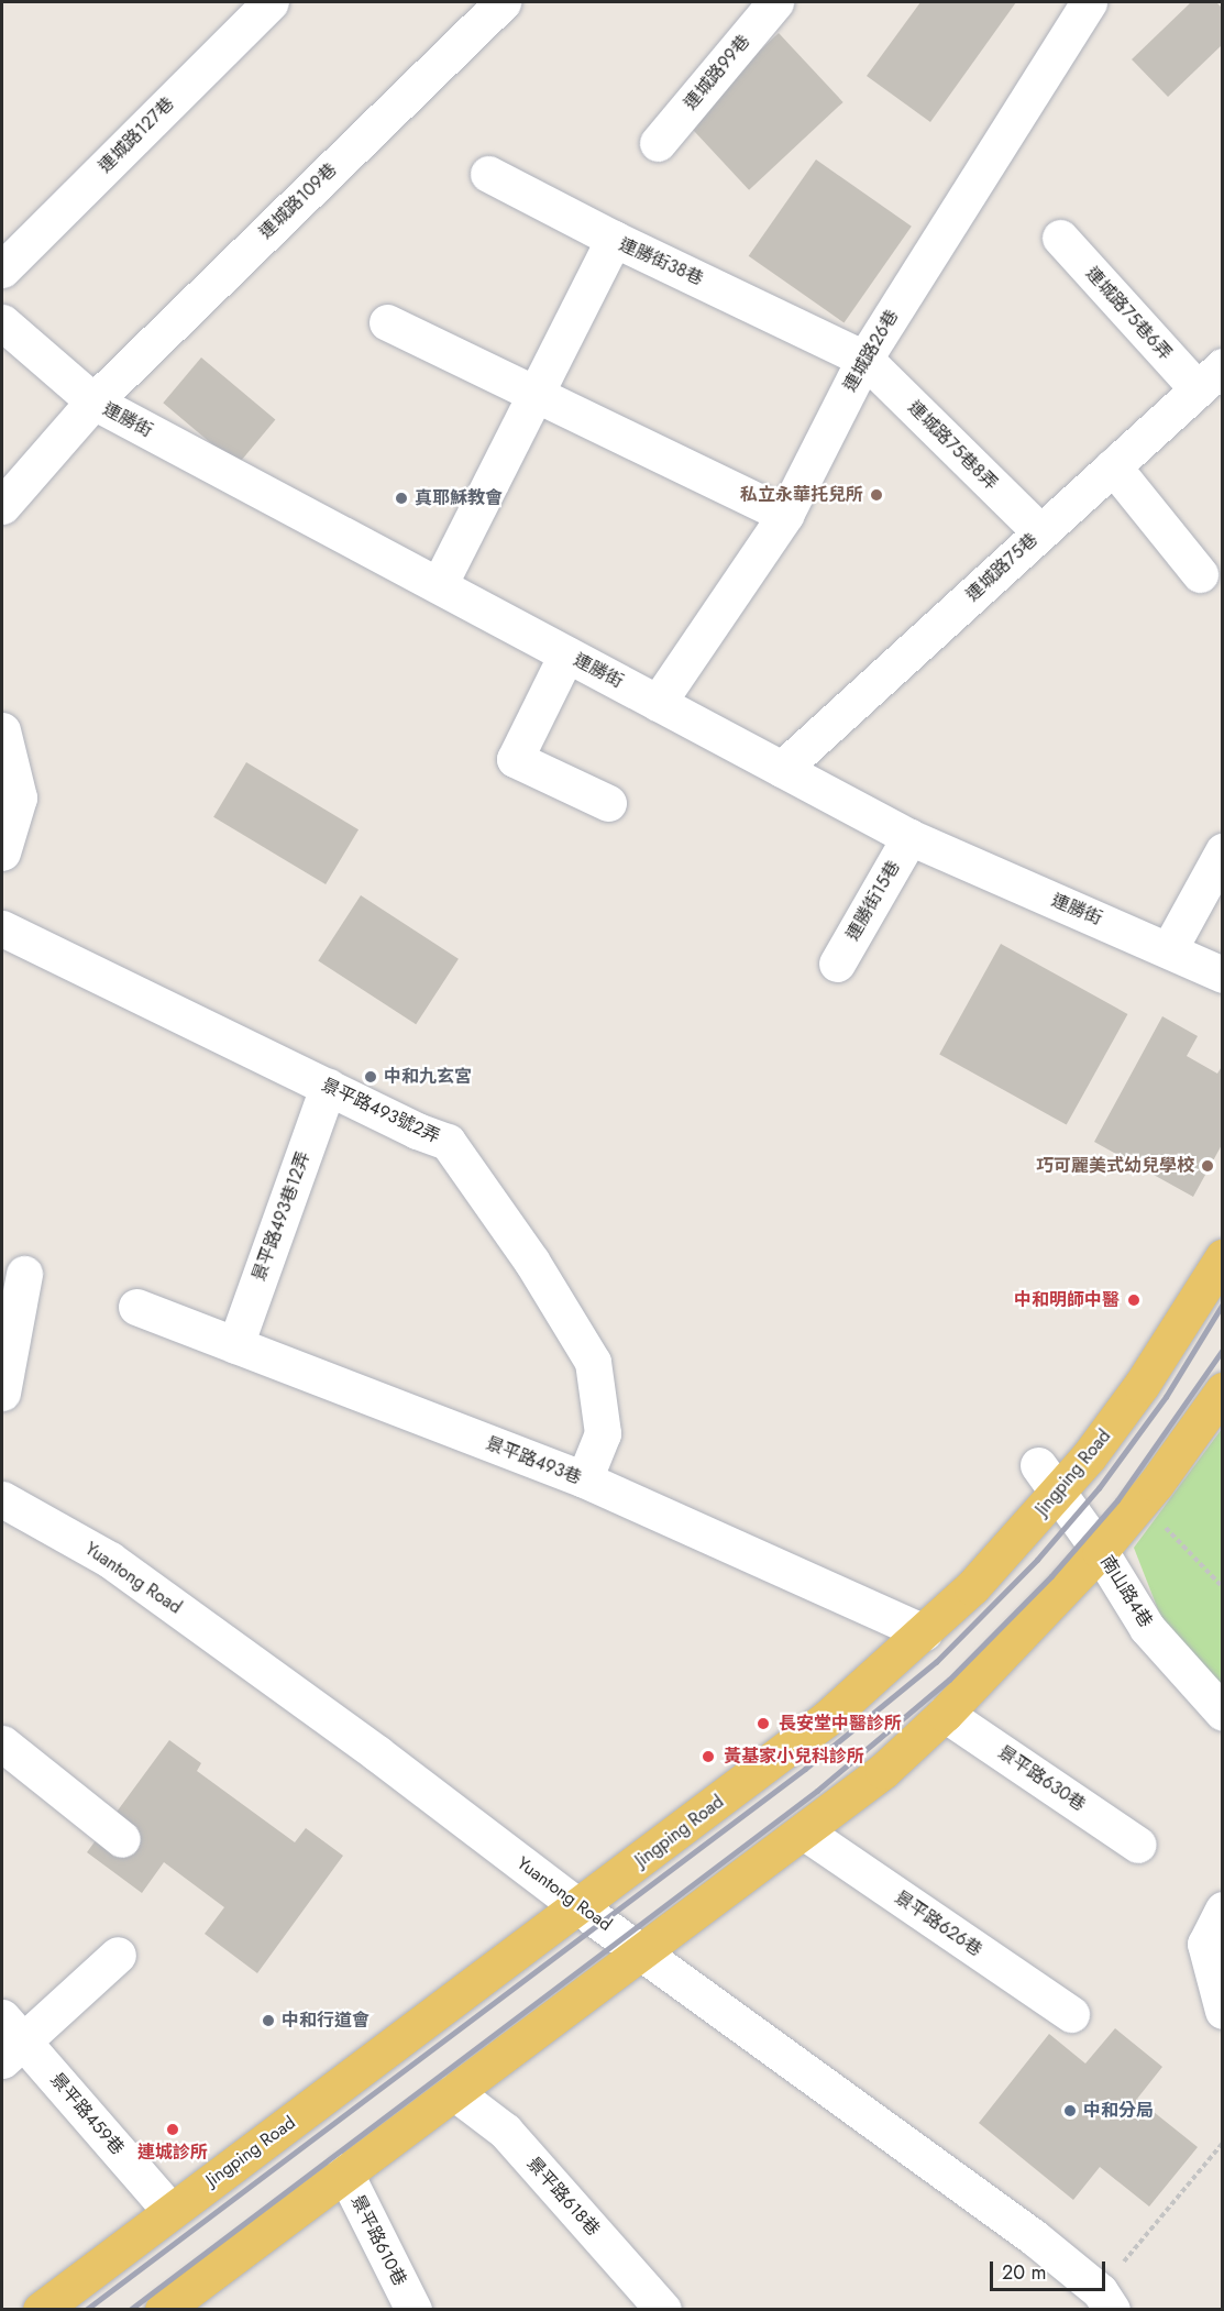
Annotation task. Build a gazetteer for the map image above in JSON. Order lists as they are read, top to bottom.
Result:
{
  "streets": {
    "main road": ["Jingping Road"],
    "street": [
      "連城路99巷",
      "連城路127巷",
      "連城路109巷",
      "連勝街38巷",
      "連城路75巷6弄",
      "連城路26巷",
      "連勝街",
      "連城路75巷8弄",
      "連城路75巷",
      "連勝街15巷",
      "景平路493號2弄",
      "景平路493巷12弄",
      "景平路493巷",
      "Yuantong Road",
      "南山路4巷",
      "景平路630巷",
      "景平路626巷",
      "景平路459巷",
      "景平路618巷",
      "景平路610巷"
    ]
  },
  "crossings": [
    ["連城路109巷", "連勝街"],
    ["連勝街38巷", "連城路26巷"],
    ["連勝街38巷", "連勝街"],
    ["連勝街38巷", "連城路75巷8弄"],
    ["連城路75巷6弄", "連城路75巷"],
    ["連城路26巷", "連勝街"],
    ["連城路26巷", "連城路75巷8弄"],
    ["連勝街", "連城路75巷"],
    ["連勝街", "連勝街15巷"],
    ["連城路75巷8弄", "連城路75巷"],
    ["景平路493號2弄", "景平路493巷12弄"],
    ["景平路493號2弄", "景平路493巷"],
    ["景平路493巷12弄", "景平路493巷"],
    ["景平路493巷", "Jingping Road"],
    ["Jingping Road", "Yuantong Road"],
    ["Jingping Road", "南山路4巷"],
    ["Jingping Road", "景平路459巷"]
  ],
  "places": [
    "私立永華托兒所",
    "真耶穌教會",
    "中和九玄宮",
    "巧可麗美式幼兒學校",
    "中和明師中醫",
    "長安堂中醫診所",
    "黃基家小兒科診所",
    "中和行道會",
    "中和分局",
    "連城診所"
  ],
  "scale_bar": "20 m"
}
